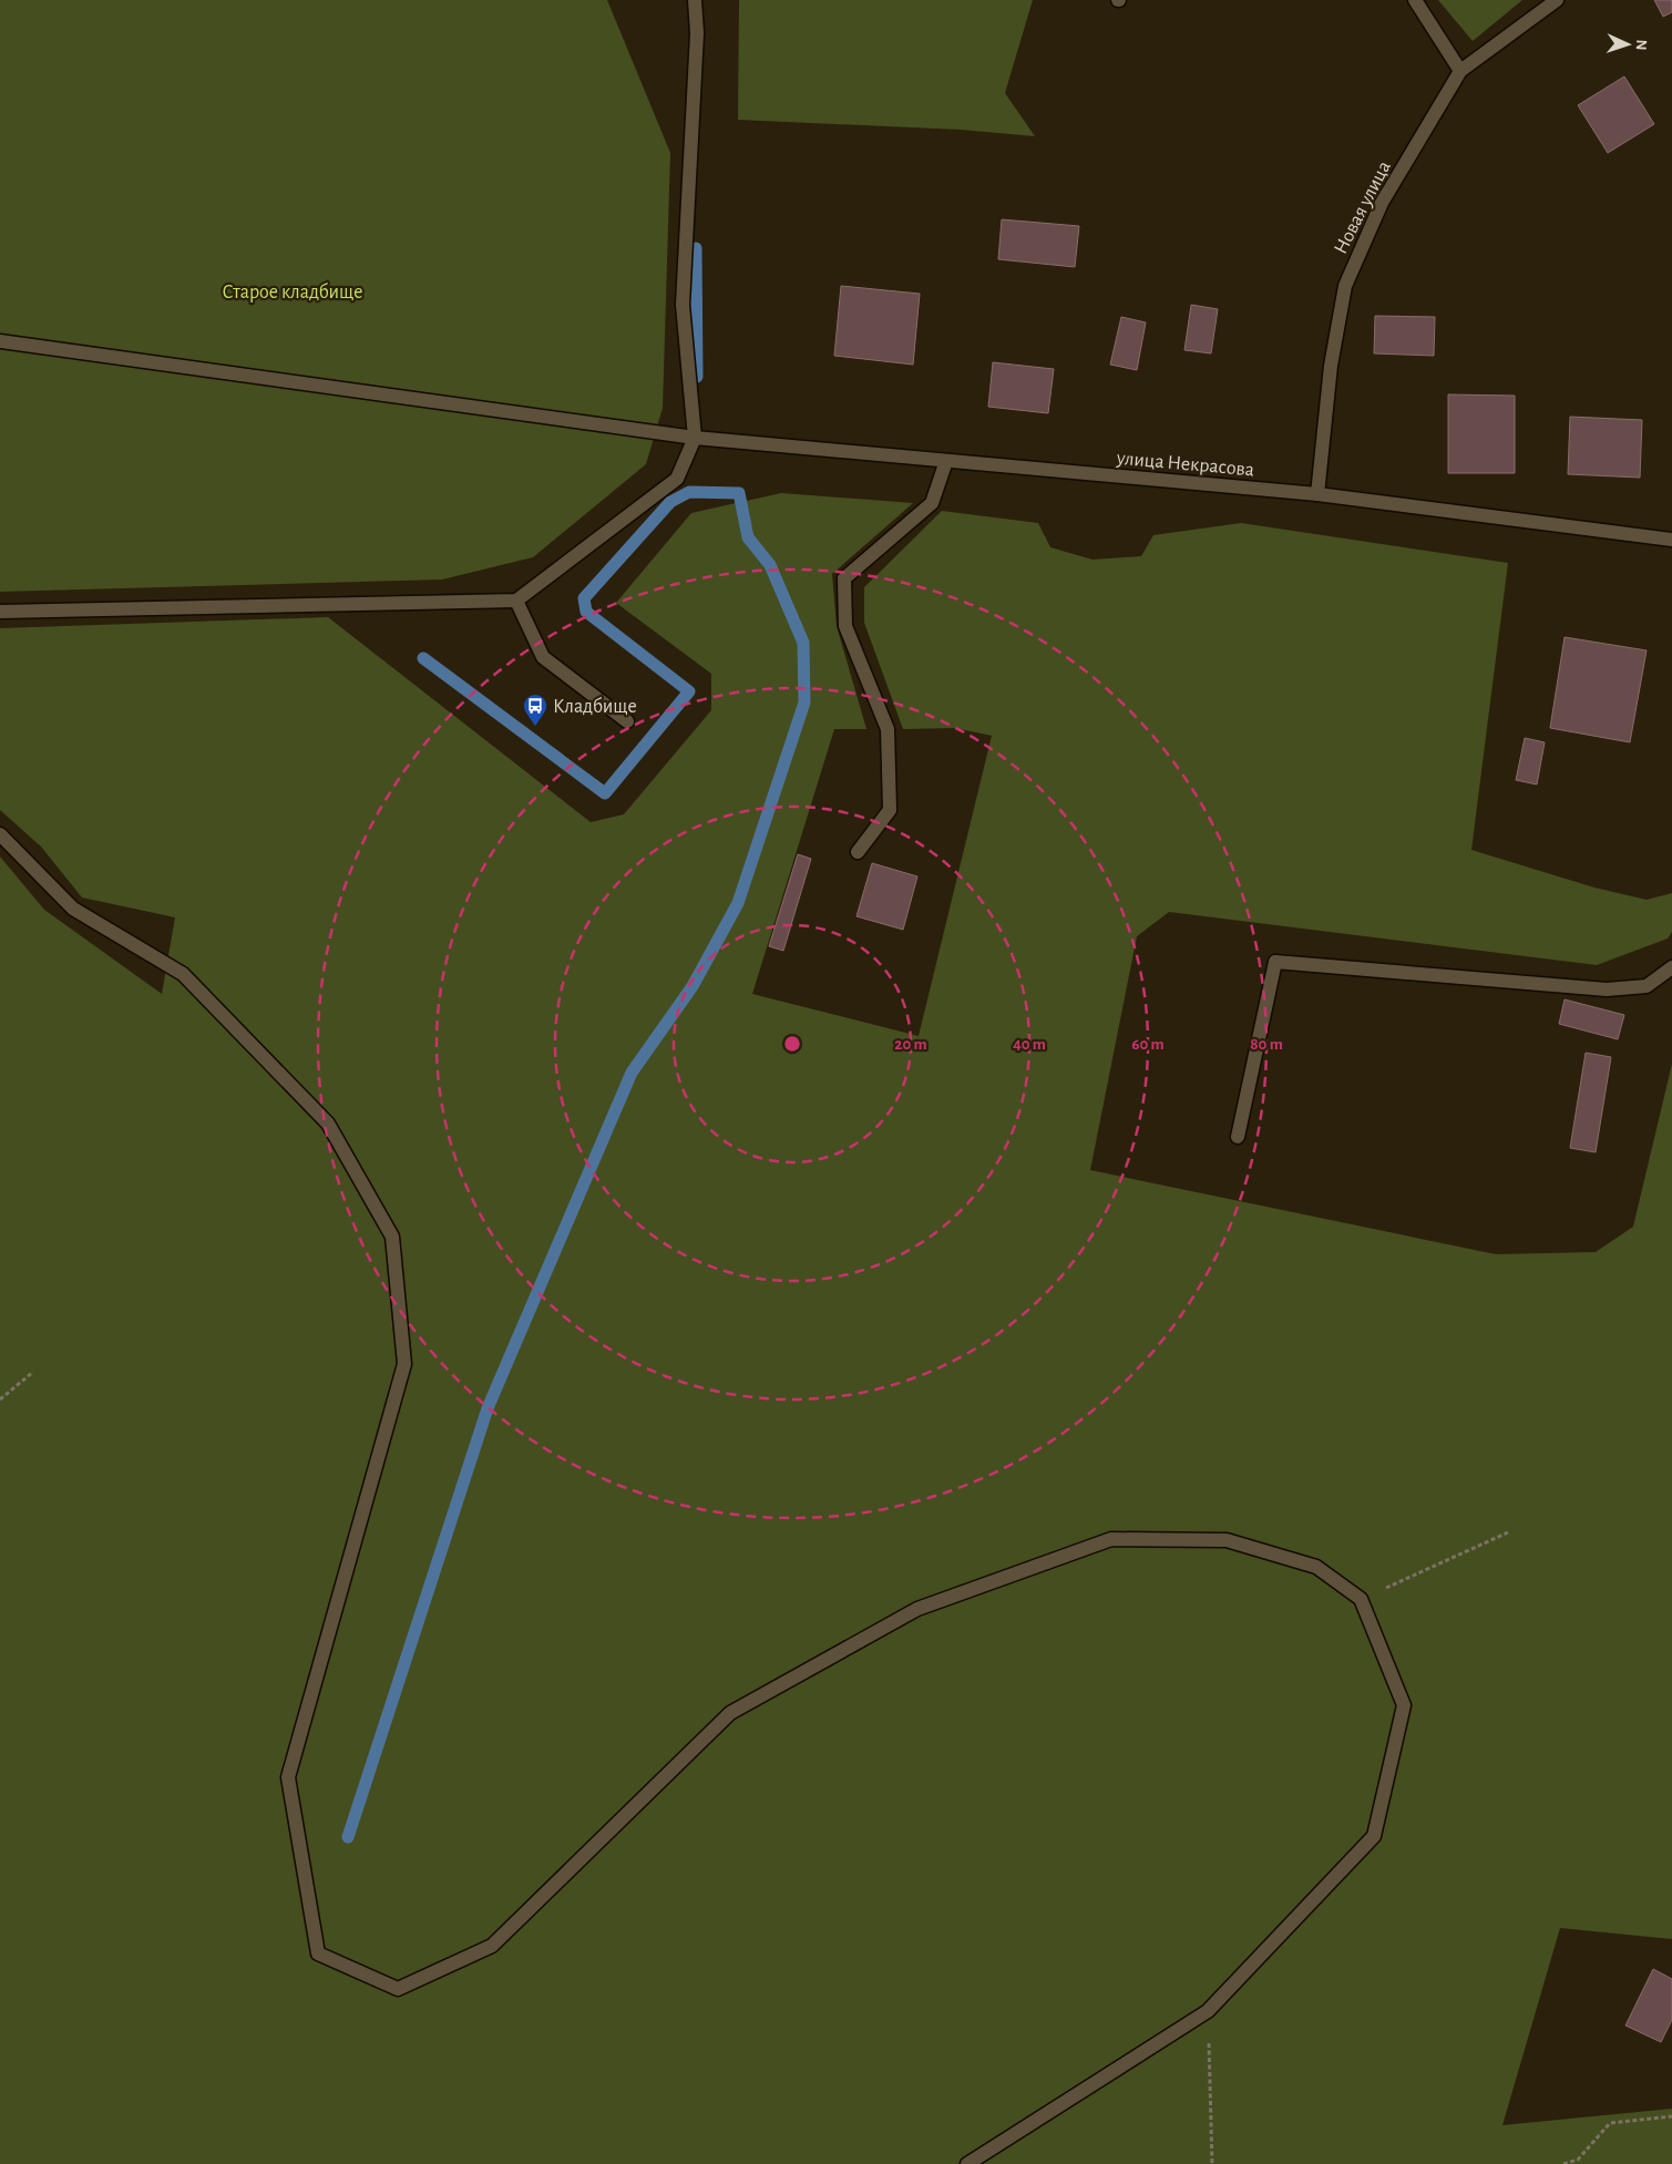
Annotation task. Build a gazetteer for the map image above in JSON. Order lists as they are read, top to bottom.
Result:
{
  "streets": {
    "street": ["Новая улица", "улица Некрасова"]
  },
  "crossings": [
    ["Новая улица", "улица Некрасова"]
  ],
  "parks": ["Старое кладбище"],
  "places": {
    "bus stop": ["Кладбище"]
  },
  "north": "right",
  "rings": [
    "20 m",
    "40 m",
    "60 m",
    "80 m"
  ]
}
